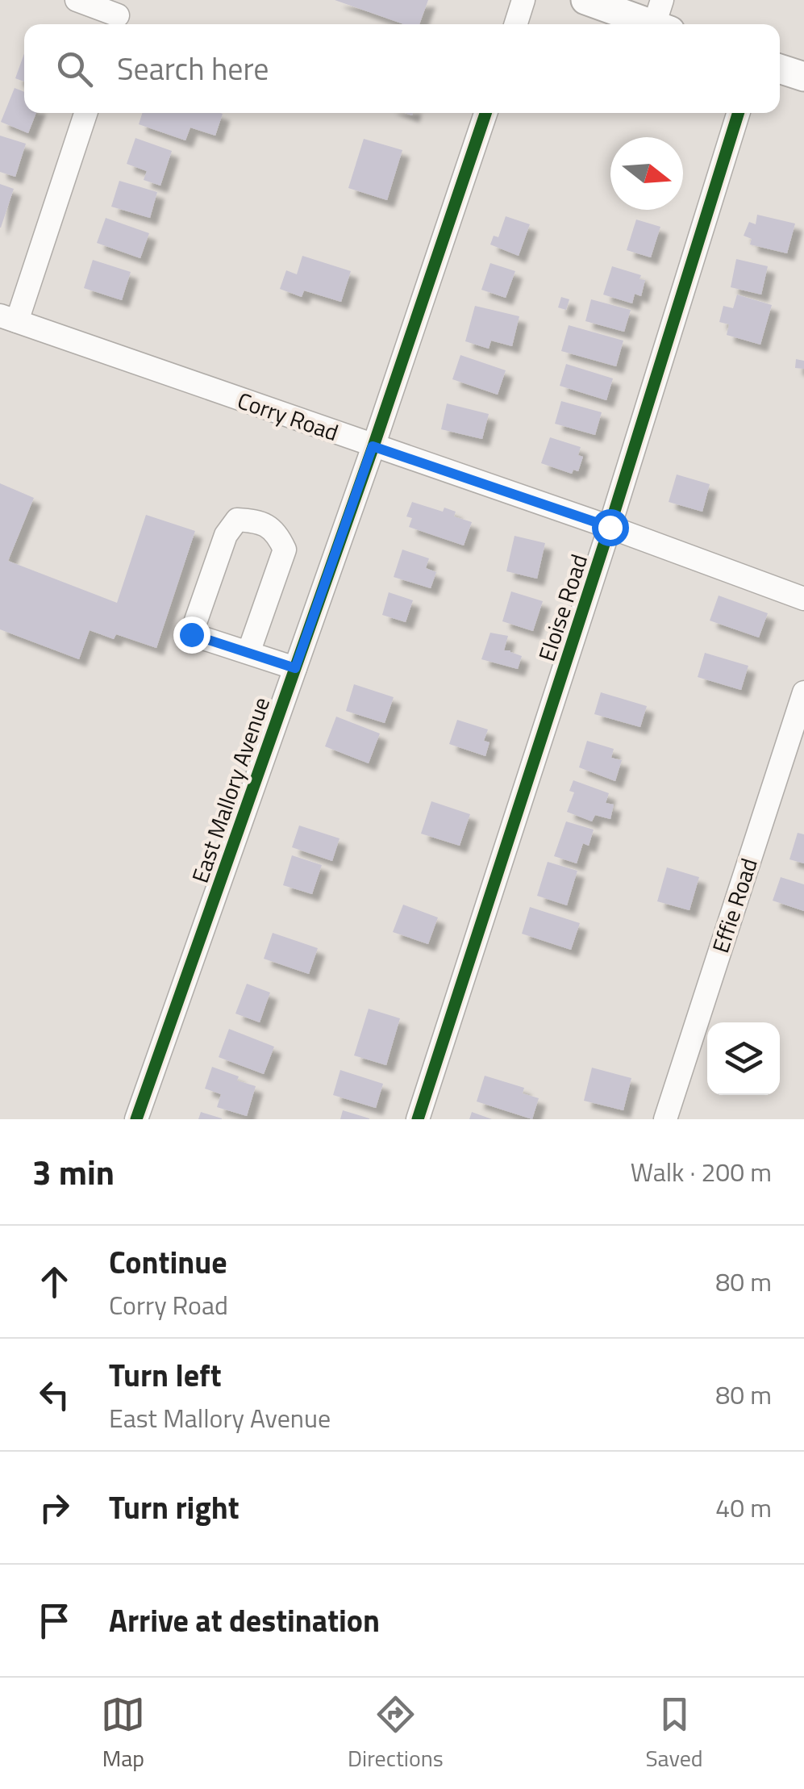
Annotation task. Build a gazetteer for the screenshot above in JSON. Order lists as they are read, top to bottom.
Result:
{
  "streets": {
    "street": [
      "Corry Road",
      "Eloise Road",
      "East Mallory Avenue",
      "Effie Road"
    ]
  },
  "crossings": [
    ["Corry Road", "Eloise Road"],
    ["Corry Road", "East Mallory Avenue"]
  ],
  "north": "right",
  "page": {
    "search": "Search here",
    "heading": ["3 min", "Walk · 200 m"],
    "list": [
      ["Continue", "Corry Road", "80 m"],
      ["Turn left", "East Mallory Avenue", "80 m"],
      ["Turn right", "40 m"],
      "Arrive at destination"
    ],
    "nav": ["Map", "Directions", "Saved"]
  }
}
